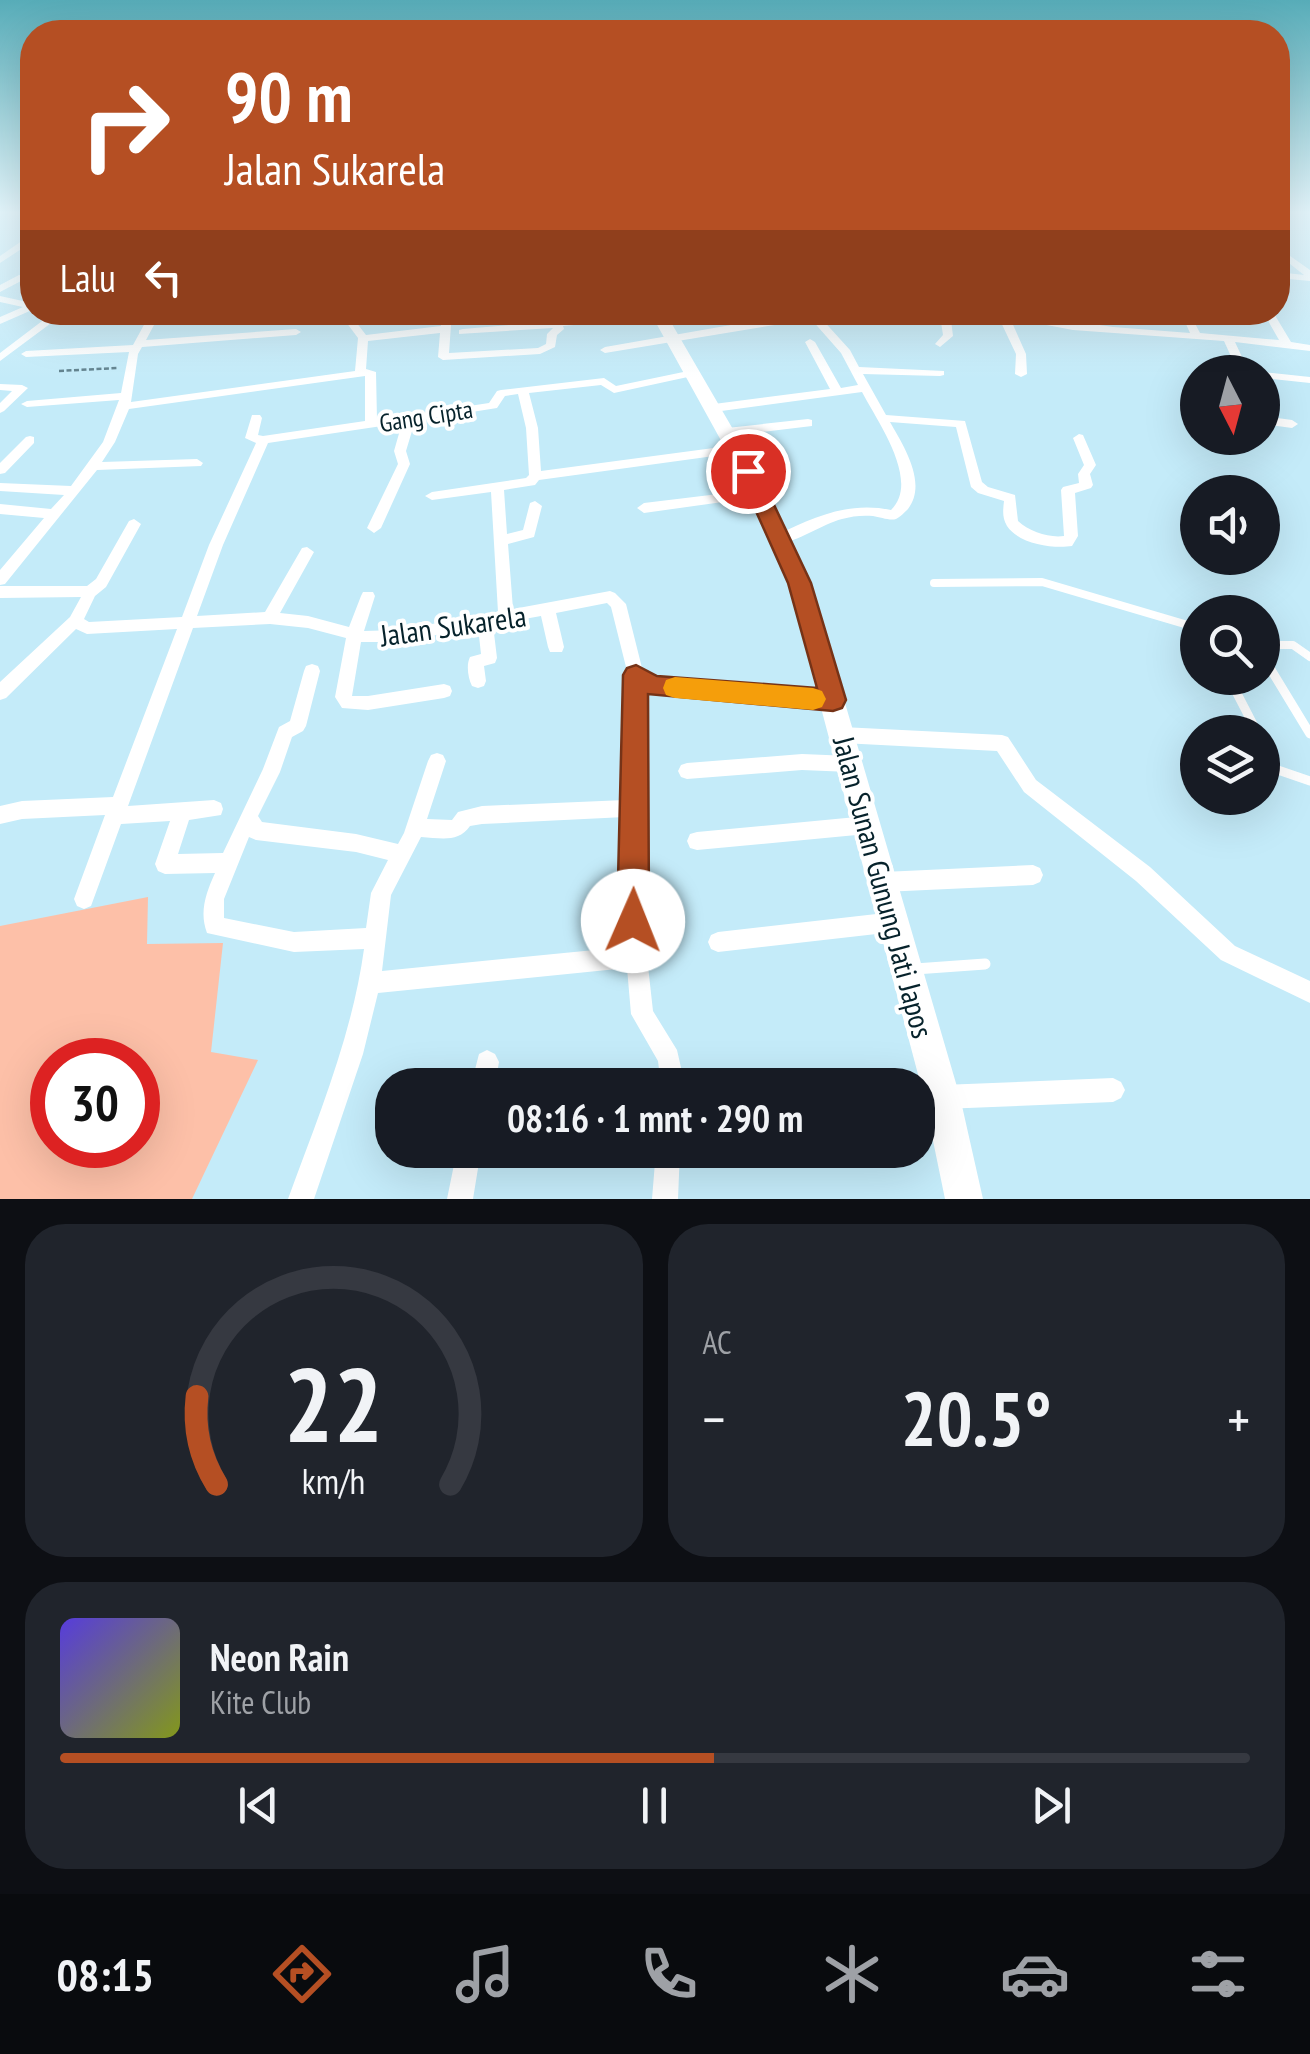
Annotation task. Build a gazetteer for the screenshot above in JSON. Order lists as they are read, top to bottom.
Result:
{
  "streets": {
    "street": ["Gang Cipta", "Jalan Sukarela", "Jalan Sunan Gunung Jati Japos"]
  },
  "crossings": [
    ["Gang Cipta", "Jalan Sunan Gunung Jati Japos"]
  ],
  "north": "bottom",
  "page": {
    "turn": ["90 m", "Jalan Sukarela"],
    "then": "Lalu",
    "limit": "30",
    "trip": "08:16 · 1 mnt · 290 m",
    "tile": "AC",
    "heat": ["−", "20.5°", "+"],
    "song": ["Neon Rain", "Kite Club"],
    "tabs": "08:15",
    "gauge": ["22", "km/h"]
  }
}
